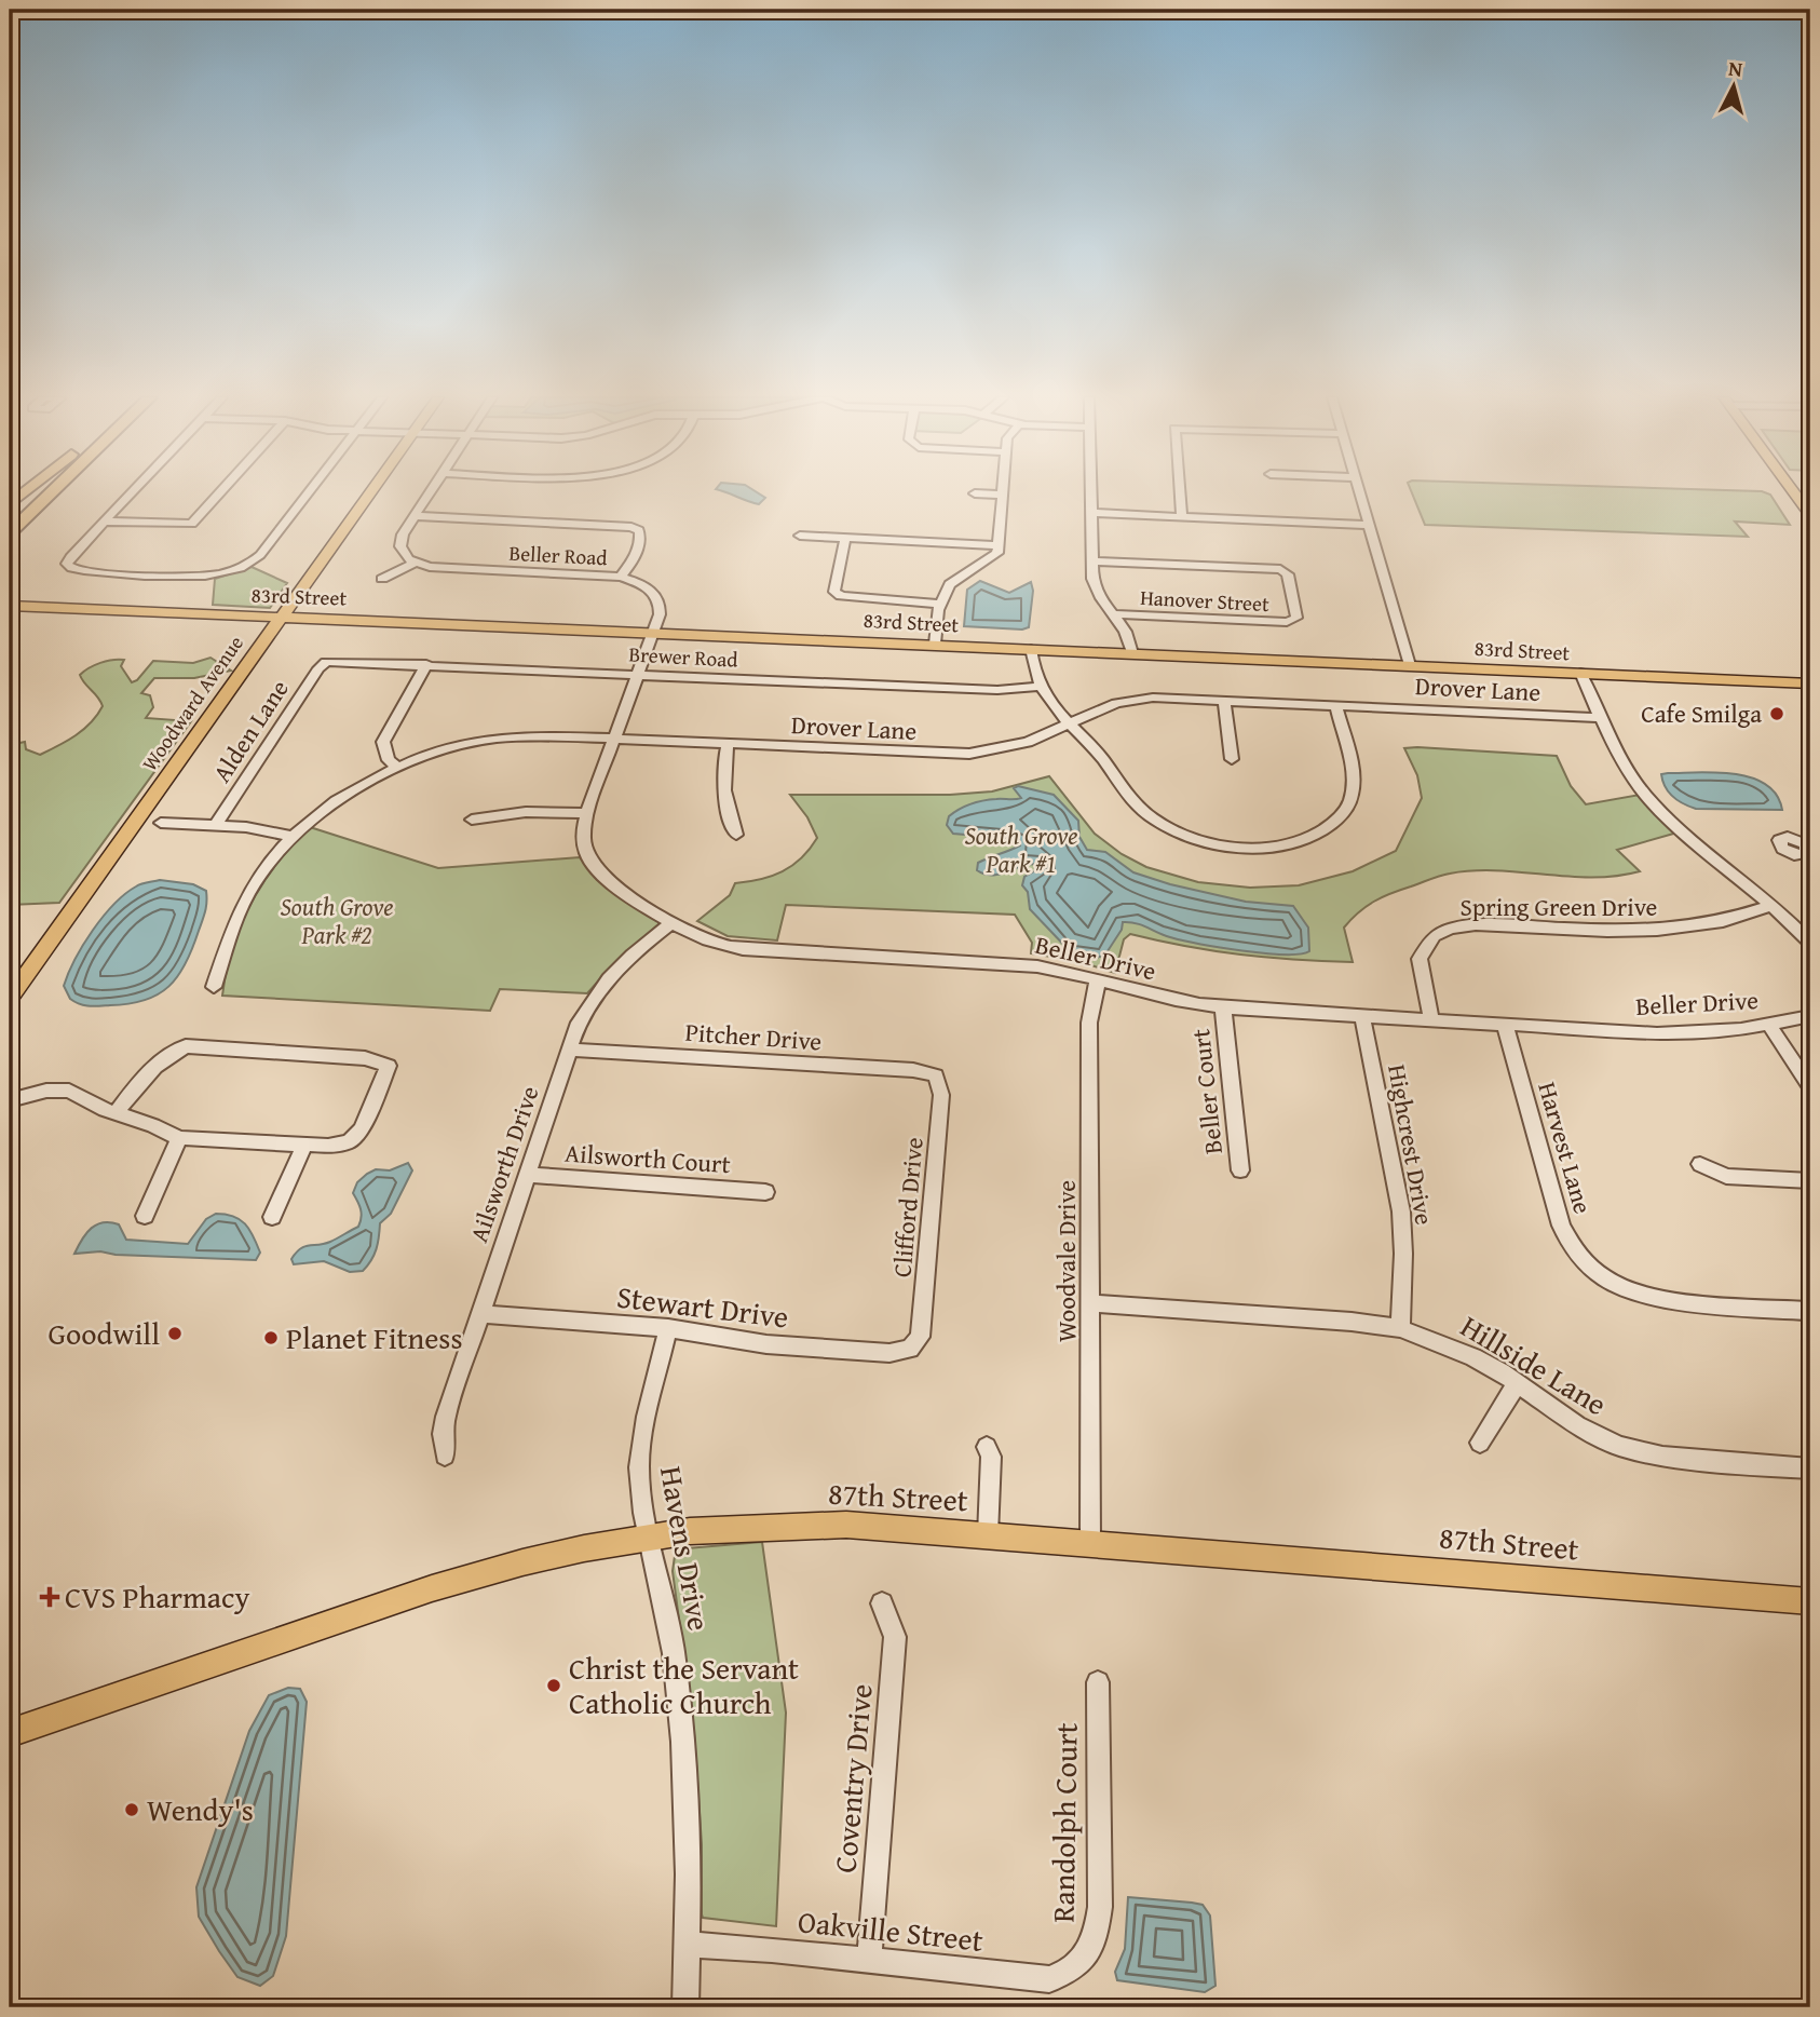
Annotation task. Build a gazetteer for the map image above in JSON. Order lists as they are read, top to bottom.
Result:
{
  "streets": {
    "main road": ["83rd Street", "Woodward Avenue", "87th Street"],
    "street": [
      "Beller Road",
      "Hanover Street",
      "Brewer Road",
      "Drover Lane",
      "Alden Lane",
      "Spring Green Drive",
      "Beller Drive",
      "Pitcher Drive",
      "Beller Court",
      "Highcrest Drive",
      "Harvest Lane",
      "Ailsworth Court",
      "Ailsworth Drive",
      "Clifford Drive",
      "Woodvale Drive",
      "Stewart Drive",
      "Hillside Lane",
      "Havens Drive",
      "Coventry Drive",
      "Randolph Court",
      "Oakville Street"
    ]
  },
  "crossings": [
    ["Beller Road", "83rd Street"],
    ["Beller Road", "Beller Drive"],
    ["83rd Street", "Woodward Avenue"],
    ["83rd Street", "Beller Drive"],
    ["Brewer Road", "Alden Lane"],
    ["Brewer Road", "Beller Drive"],
    ["Drover Lane", "Beller Drive"],
    ["Spring Green Drive", "Beller Drive"],
    ["Beller Drive", "Beller Court"],
    ["Beller Drive", "Highcrest Drive"],
    ["Beller Drive", "Harvest Lane"],
    ["Beller Drive", "Ailsworth Drive"],
    ["Beller Drive", "Woodvale Drive"],
    ["Pitcher Drive", "Ailsworth Drive"],
    ["Pitcher Drive", "Clifford Drive"],
    ["Highcrest Drive", "Hillside Lane"],
    ["Ailsworth Court", "Ailsworth Drive"],
    ["Ailsworth Drive", "Stewart Drive"],
    ["Clifford Drive", "Stewart Drive"],
    ["Woodvale Drive", "Hillside Lane"],
    ["Woodvale Drive", "87th Street"],
    ["Stewart Drive", "Havens Drive"],
    ["87th Street", "Havens Drive"],
    ["Havens Drive", "Oakville Street"],
    ["Coventry Drive", "Oakville Street"],
    ["Randolph Court", "Oakville Street"]
  ],
  "parks": ["South Grove Park #1", "South Grove Park #2"],
  "places": {
    "other": [
      "Cafe Smilga",
      "Goodwill",
      "Planet Fitness",
      "Christ the Servant Catholic Church",
      "Wendy's"
    ],
    "health": ["CVS Pharmacy"]
  },
  "north": "top"
}
